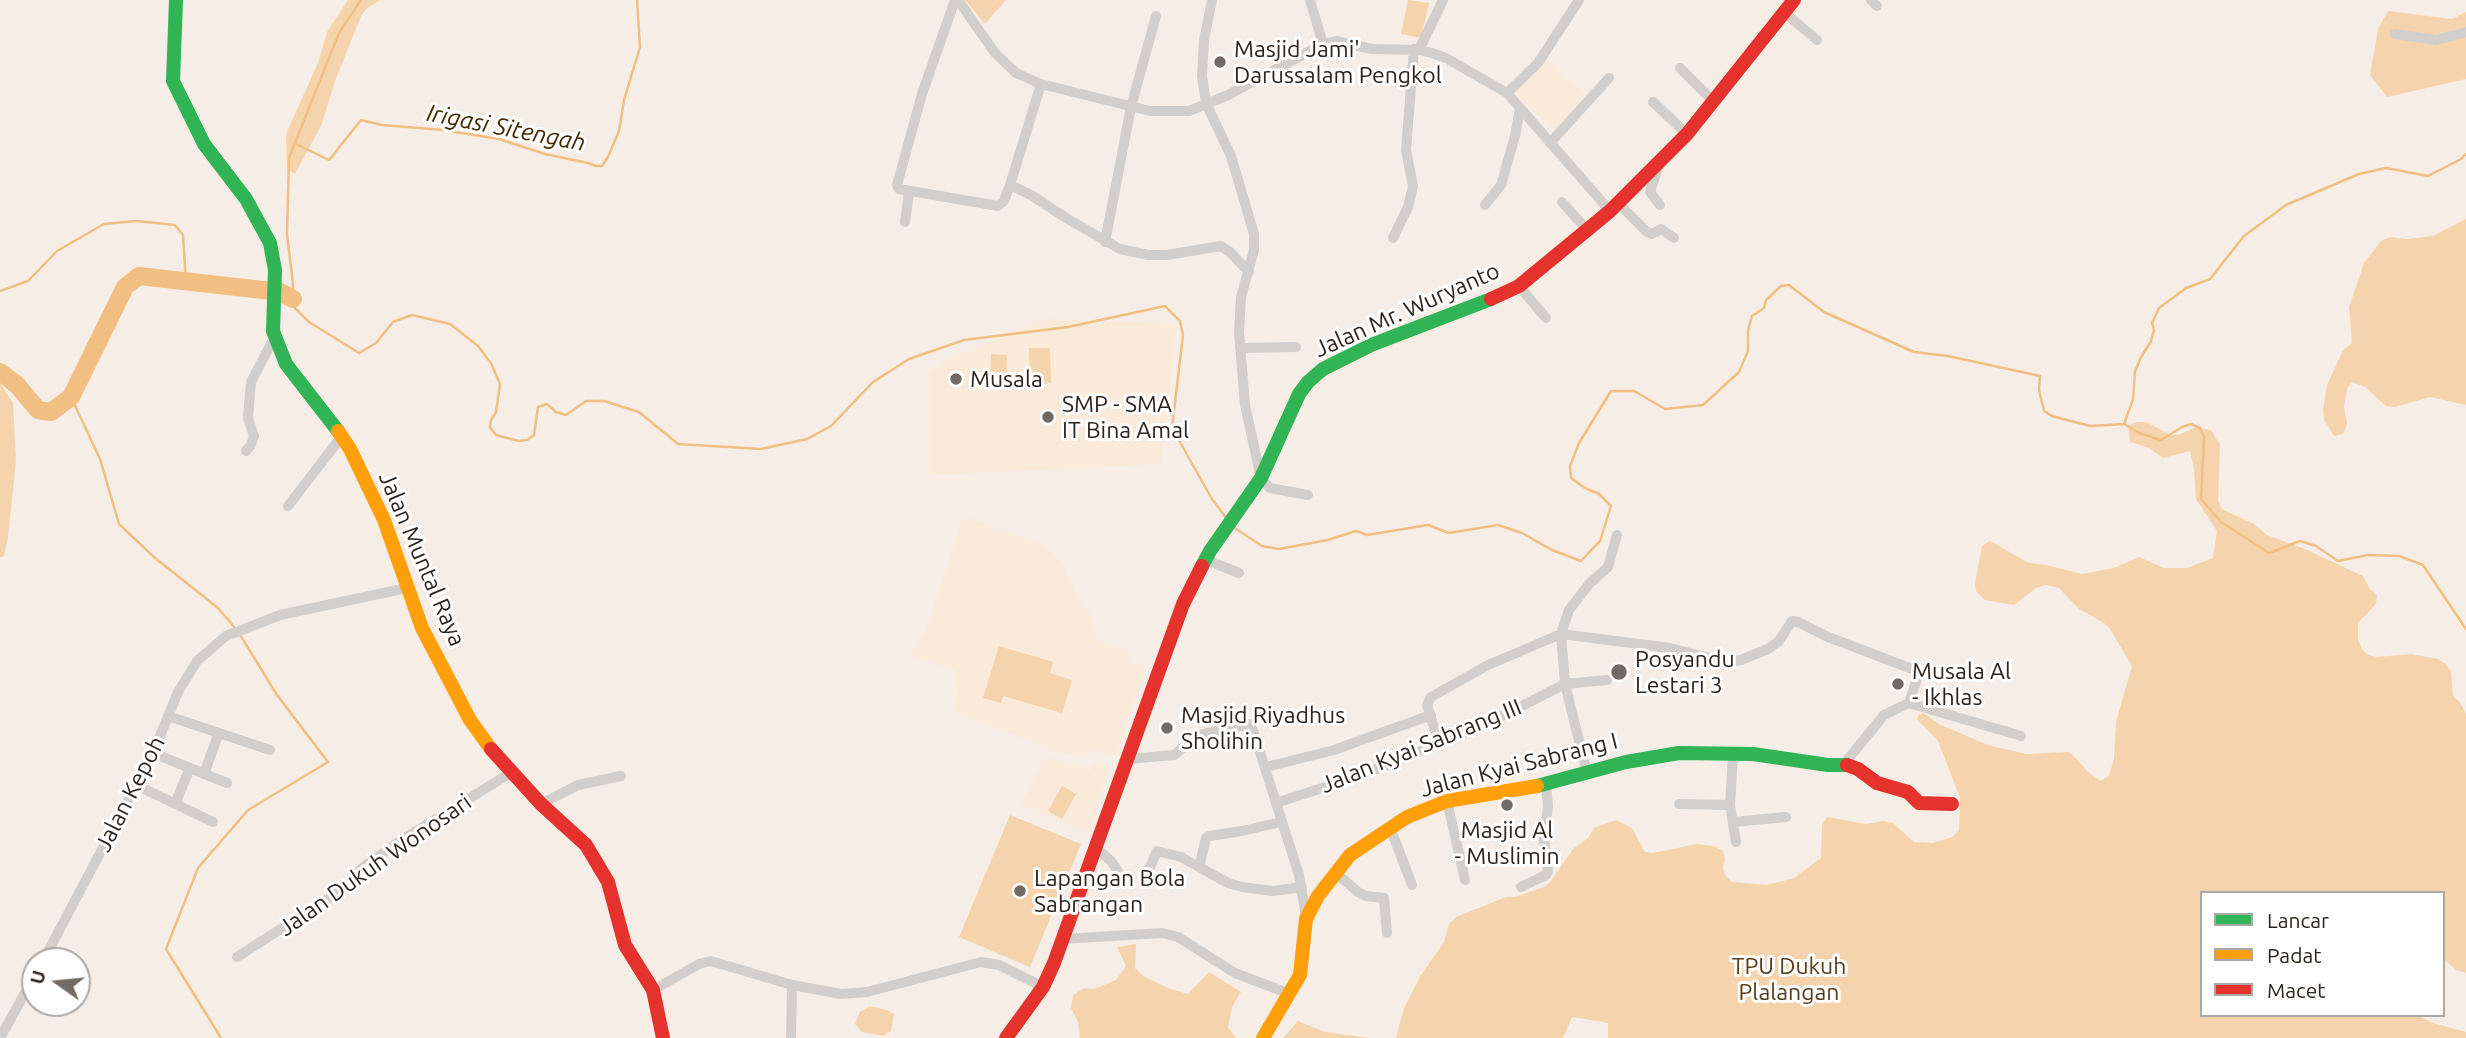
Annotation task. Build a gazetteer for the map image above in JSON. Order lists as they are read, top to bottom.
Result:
{
  "streets": {
    "main road": ["Jalan Mr. Wuryanto", "Jalan Muntal Raya", "Jalan Kyai Sabrang I"],
    "street": ["Jalan Kyai Sabrang III", "Jalan Kepoh", "Jalan Dukuh Wonosari"]
  },
  "crossings": [
    ["Jalan Muntal Raya", "Jalan Kepoh"],
    ["Jalan Muntal Raya", "Jalan Dukuh Wonosari"]
  ],
  "water": ["Irigasi Sitengah"],
  "parks": ["TPU Dukuh Plalangan"],
  "places": [
    "Masjid Jami' Darussalam Pengkol",
    "Musala",
    "SMP - SMA IT Bina Amal",
    "Posyandu Lestari 3",
    "Musala Al - Ikhlas",
    "Masjid Riyadhus Sholihin",
    "Masjid Al - Muslimin",
    "Lapangan Bola Sabrangan"
  ],
  "legend": ["Lancar", "Padat", "Macet"],
  "north": "left"
}
